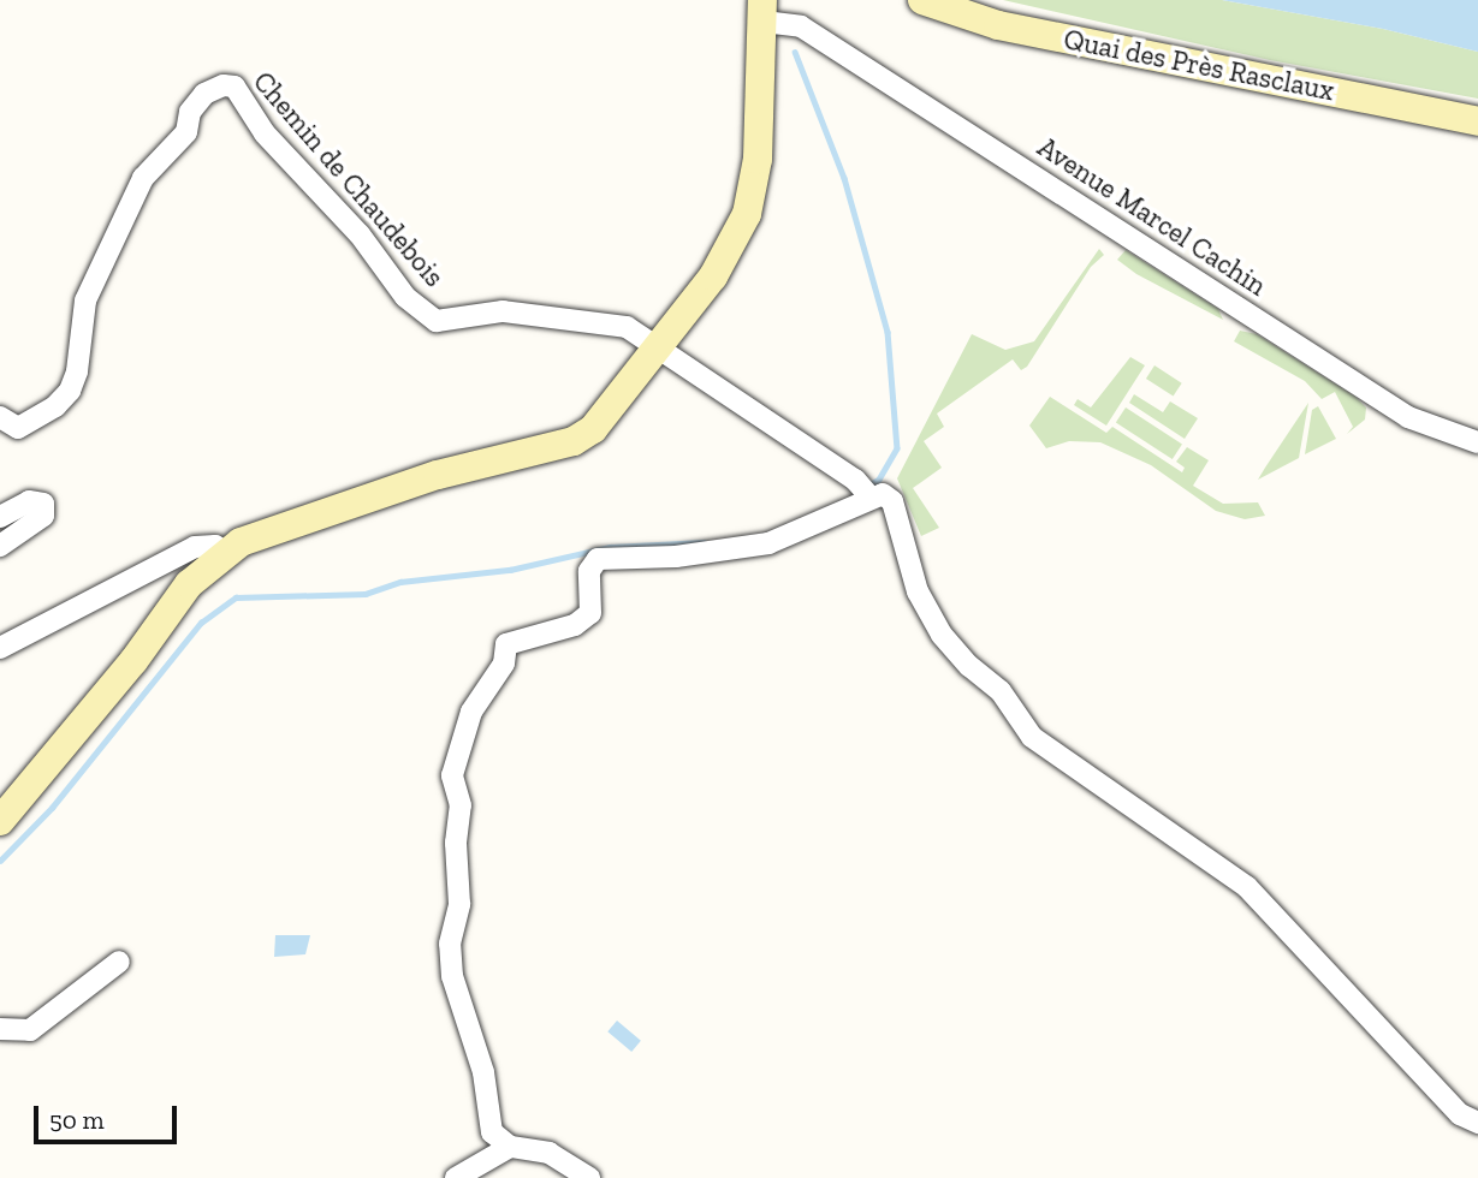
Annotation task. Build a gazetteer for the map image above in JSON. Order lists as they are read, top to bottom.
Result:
{
  "streets": {
    "main road": ["Quai des Près Rasclaux"],
    "street": ["Chemin de Chaudebois", "Avenue Marcel Cachin"]
  },
  "scale_bar": "50 m"
}
